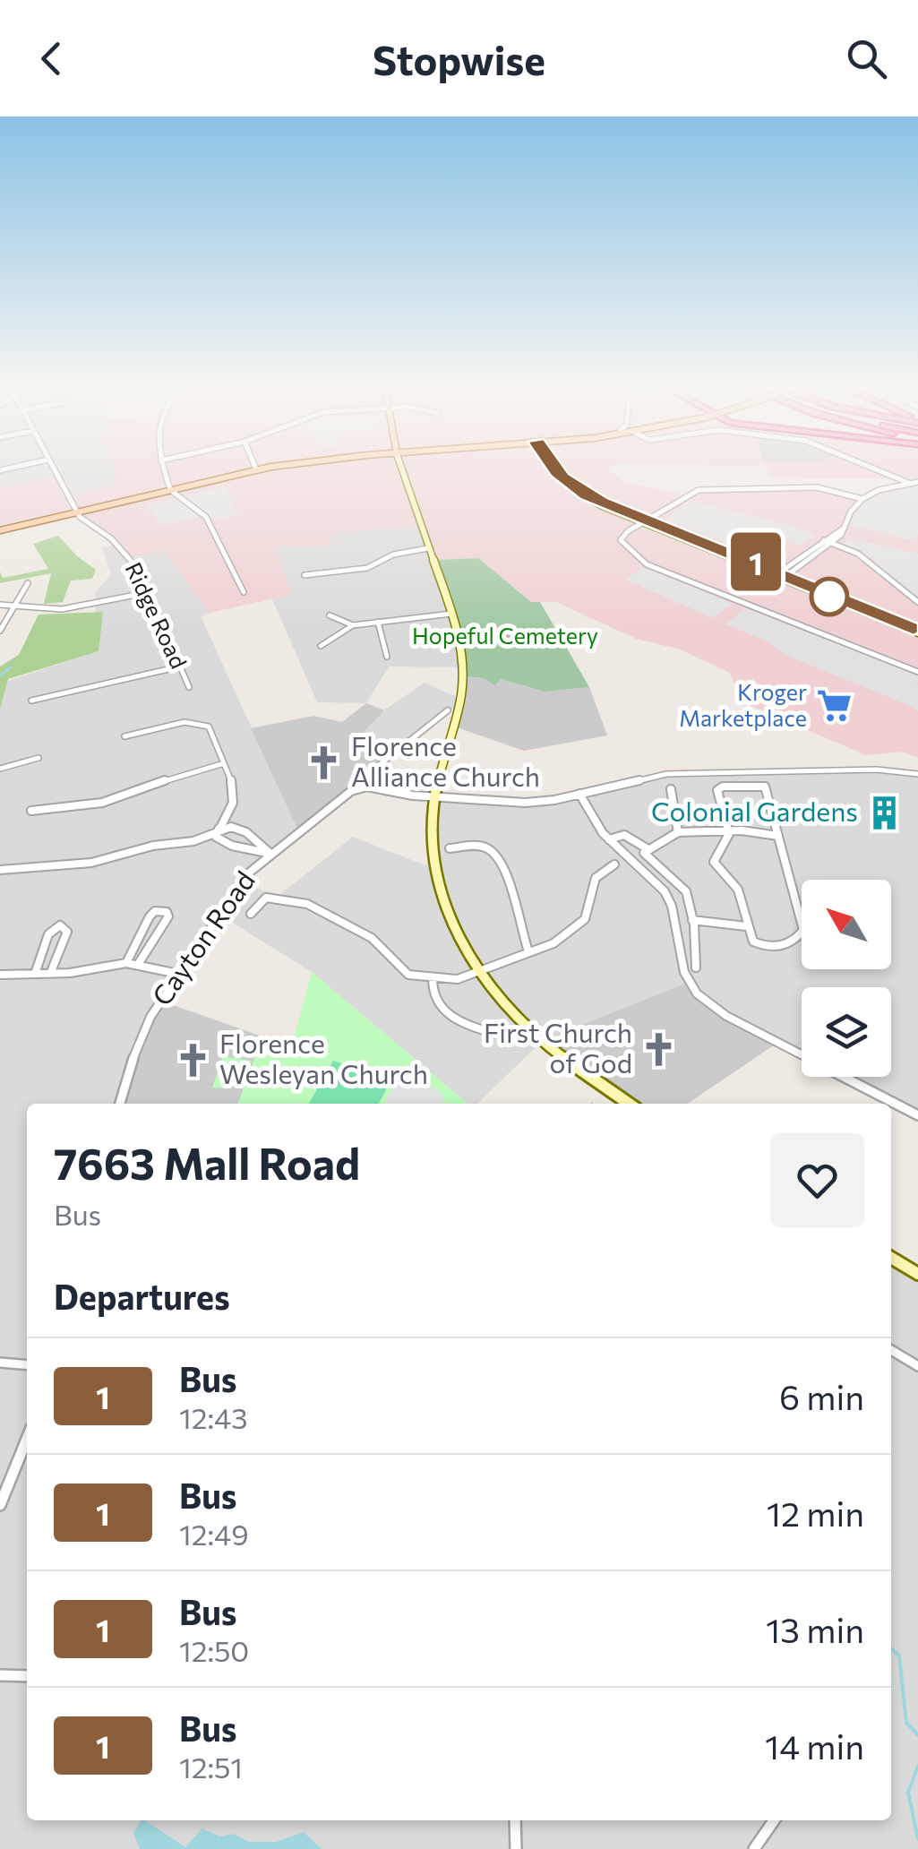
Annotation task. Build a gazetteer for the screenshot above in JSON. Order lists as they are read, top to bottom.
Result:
{
  "streets": {
    "street": ["Ridge Road", "Cayton Road"]
  },
  "parks": ["Hopeful Cemetery"],
  "places": {
    "supermarket": ["Kroger Marketplace"],
    "church": ["Florence Alliance Church", "First Church of God", "Florence Wesleyan Church"],
    "building": ["Colonial Gardens"]
  },
  "lines": ["bus line 1"],
  "north": "top left",
  "page": {
    "header": "Stopwise",
    "on_map": "1",
    "heading": [
      ["7663 Mall Road", "Bus"],
      "Departures"
    ],
    "list": [
      {
        "mark": "1",
        "name": "Bus",
        "note": "12:43",
        "value": "6 min"
      },
      {
        "mark": "1",
        "name": "Bus",
        "note": "12:49",
        "value": "12 min"
      },
      {
        "mark": "1",
        "name": "Bus",
        "note": "12:50",
        "value": "13 min"
      },
      {
        "mark": "1",
        "name": "Bus",
        "note": "12:51",
        "value": "14 min"
      }
    ]
  }
}
